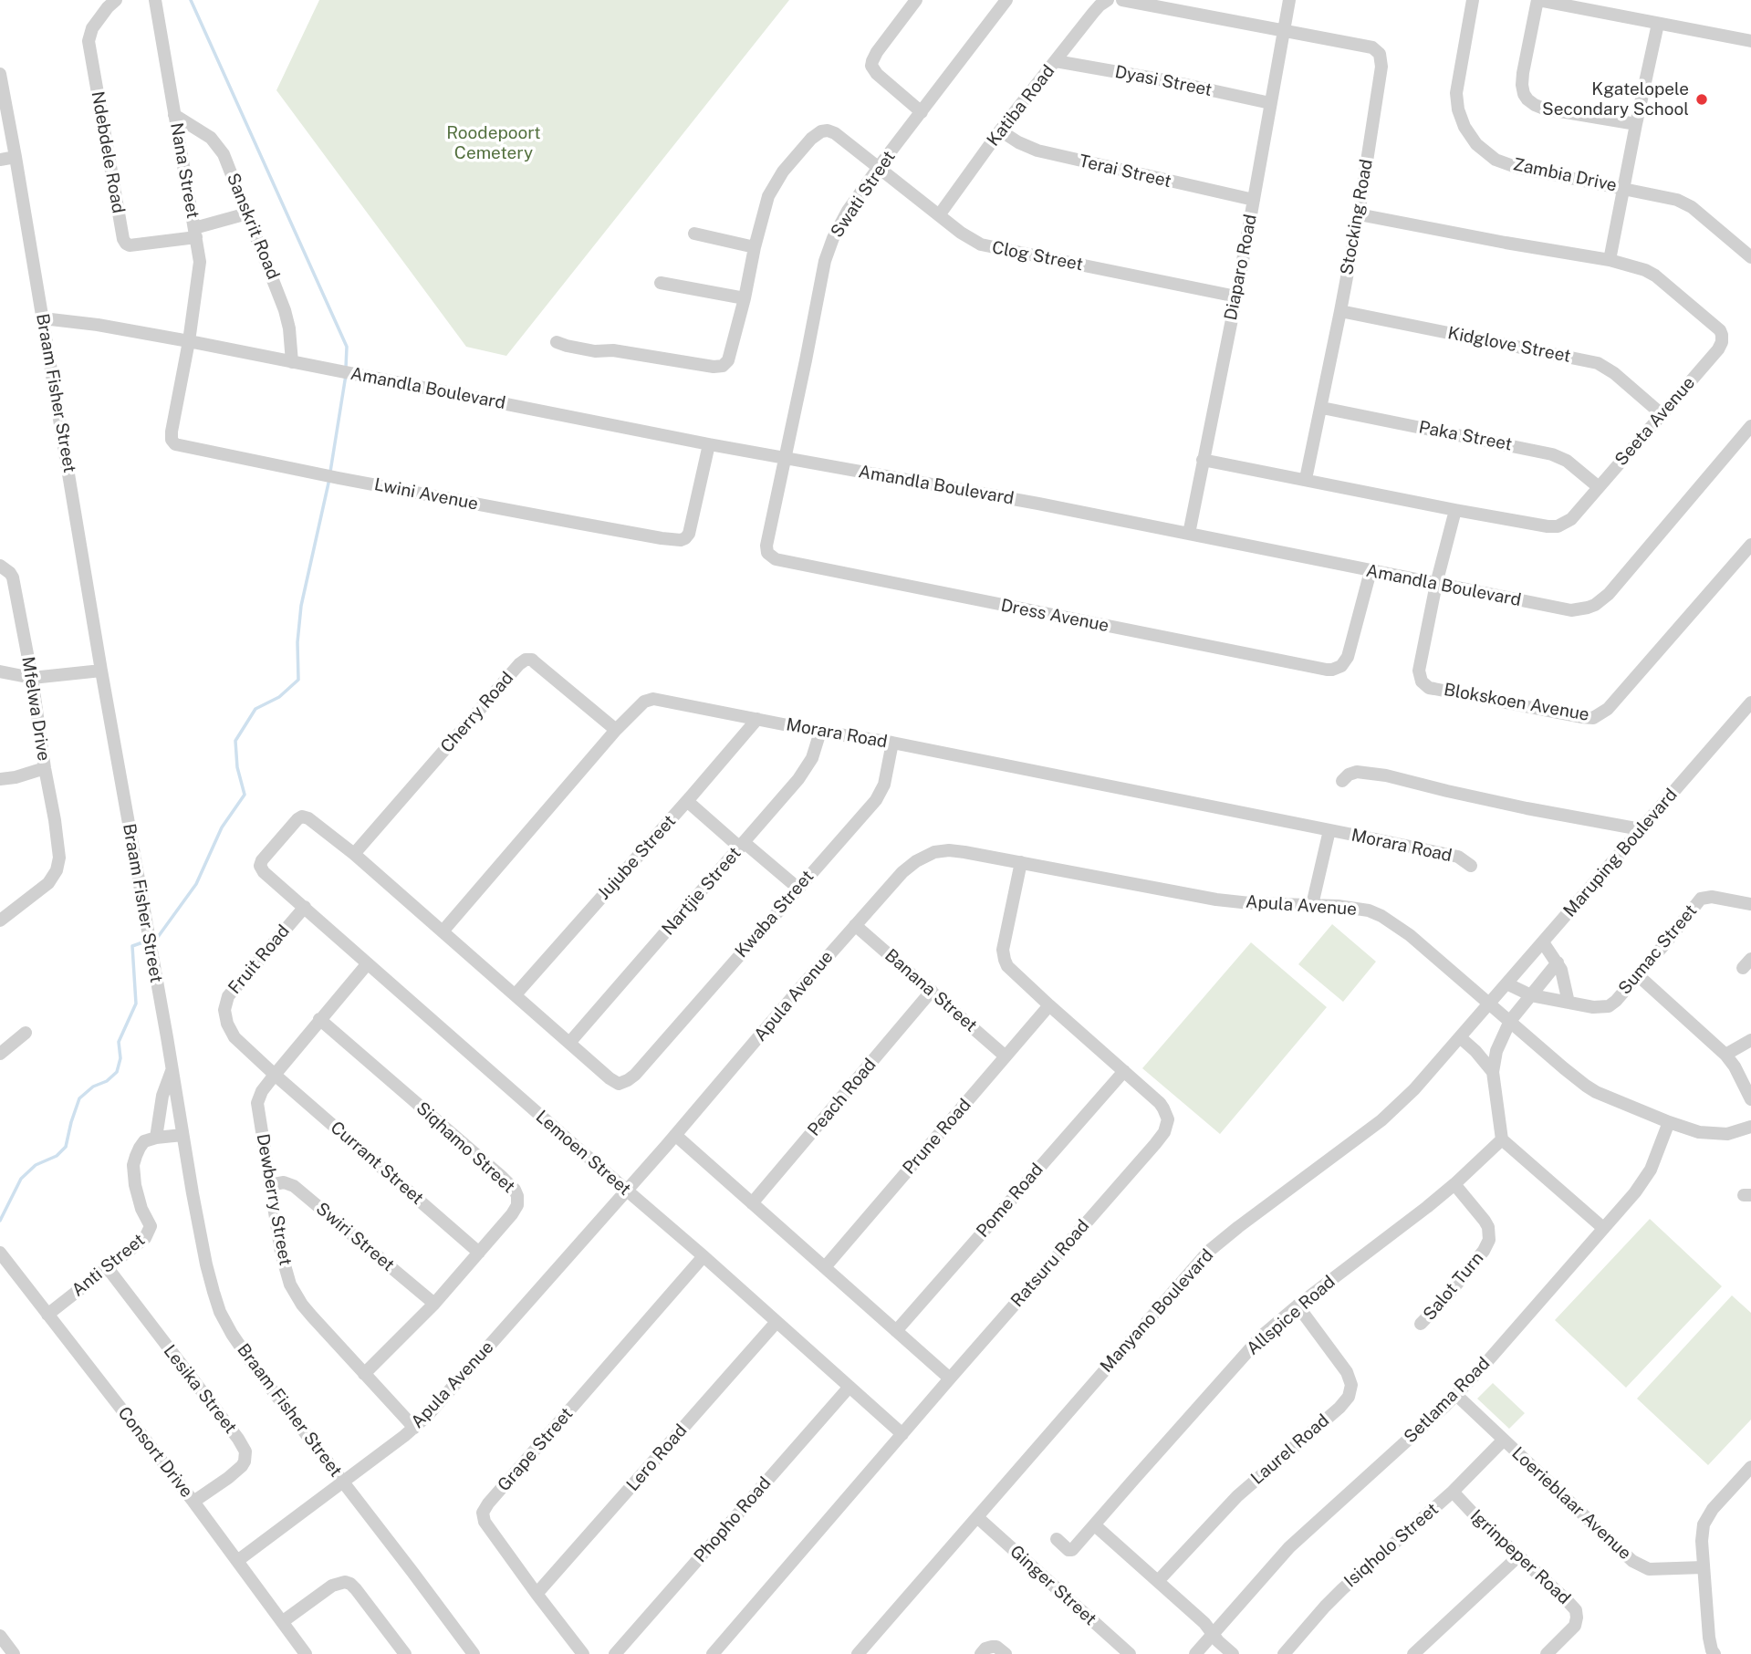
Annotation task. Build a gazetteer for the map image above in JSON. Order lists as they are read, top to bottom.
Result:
{
  "streets": {
    "street": [
      "Dyasi Street",
      "Katiba Road",
      "Ndebdele Road",
      "Nana Street",
      "Terai Street",
      "Zambia Drive",
      "Swati Street",
      "Stocking Road",
      "Sanskrit Road",
      "Clog Street",
      "Diaparo Road",
      "Kidglove Street",
      "Amandla Boulevard",
      "Braam Fisher Street",
      "Seeta Avenue",
      "Paka Street",
      "Lwini Avenue",
      "Dress Avenue",
      "Blokskoen Avenue",
      "Mfelwa Drive",
      "Cherry Road",
      "Morara Road",
      "Maruping Boulevard",
      "Jujube Street",
      "Nartjie Street",
      "Apula Avenue",
      "Kwaba Street",
      "Sumac Street",
      "Fruit Road",
      "Banana Street",
      "Peach Road",
      "Prune Road",
      "Siqhamo Street",
      "Lemoen Street",
      "Currant Street",
      "Dewberry Street",
      "Pome Road",
      "Swiri Street",
      "Ratsuru Road",
      "Anti Street",
      "Salot Turn",
      "Manyano Boulevard",
      "Allspice Road",
      "Lesika Street",
      "Setlama Road",
      "Grape Street",
      "Laurel Road",
      "Consort Drive",
      "Lero Road",
      "Loerieblaar Avenue",
      "Phopho Road",
      "Isiqholo Street",
      "Igrinpeper Road",
      "Ginger Street"
    ]
  },
  "crossings": [
    ["Dyasi Street", "Katiba Road"],
    ["Dyasi Street", "Diaparo Road"],
    ["Katiba Road", "Terai Street"],
    ["Katiba Road", "Clog Street"],
    ["Ndebdele Road", "Nana Street"],
    ["Nana Street", "Sanskrit Road"],
    ["Nana Street", "Amandla Boulevard"],
    ["Nana Street", "Lwini Avenue"],
    ["Terai Street", "Diaparo Road"],
    ["Swati Street", "Clog Street"],
    ["Swati Street", "Amandla Boulevard"],
    ["Swati Street", "Dress Avenue"],
    ["Stocking Road", "Diaparo Road"],
    ["Stocking Road", "Kidglove Street"],
    ["Stocking Road", "Seeta Avenue"],
    ["Stocking Road", "Paka Street"],
    ["Sanskrit Road", "Amandla Boulevard"],
    ["Clog Street", "Diaparo Road"],
    ["Diaparo Road", "Amandla Boulevard"],
    ["Diaparo Road", "Seeta Avenue"],
    ["Kidglove Street", "Seeta Avenue"],
    ["Amandla Boulevard", "Braam Fisher Street"],
    ["Amandla Boulevard", "Lwini Avenue"],
    ["Amandla Boulevard", "Dress Avenue"],
    ["Amandla Boulevard", "Blokskoen Avenue"],
    ["Braam Fisher Street", "Apula Avenue"],
    ["Seeta Avenue", "Paka Street"],
    ["Seeta Avenue", "Blokskoen Avenue"],
    ["Cherry Road", "Morara Road"],
    ["Cherry Road", "Lemoen Street"],
    ["Morara Road", "Jujube Street"],
    ["Morara Road", "Nartjie Street"],
    ["Morara Road", "Apula Avenue"],
    ["Morara Road", "Kwaba Street"],
    ["Maruping Boulevard", "Apula Avenue"],
    ["Maruping Boulevard", "Manyano Boulevard"],
    ["Nartjie Street", "Kwaba Street"],
    ["Apula Avenue", "Banana Street"],
    ["Apula Avenue", "Lemoen Street"],
    ["Apula Avenue", "Dewberry Street"],
    ["Apula Avenue", "Ratsuru Road"],
    ["Apula Avenue", "Manyano Boulevard"],
    ["Apula Avenue", "Setlama Road"],
    ["Apula Avenue", "Consort Drive"],
    ["Fruit Road", "Lemoen Street"],
    ["Fruit Road", "Currant Street"],
    ["Fruit Road", "Dewberry Street"],
    ["Banana Street", "Peach Road"],
    ["Banana Street", "Prune Road"],
    ["Prune Road", "Ratsuru Road"],
    ["Siqhamo Street", "Currant Street"],
    ["Siqhamo Street", "Dewberry Street"],
    ["Siqhamo Street", "Swiri Street"],
    ["Lemoen Street", "Dewberry Street"],
    ["Lemoen Street", "Ratsuru Road"],
    ["Lemoen Street", "Grape Street"],
    ["Lemoen Street", "Lero Road"],
    ["Lemoen Street", "Phopho Road"],
    ["Currant Street", "Dewberry Street"],
    ["Dewberry Street", "Swiri Street"],
    ["Pome Road", "Ratsuru Road"],
    ["Anti Street", "Lesika Street"],
    ["Anti Street", "Consort Drive"],
    ["Salot Turn", "Allspice Road"],
    ["Manyano Boulevard", "Ginger Street"],
    ["Allspice Road", "Laurel Road"],
    ["Lesika Street", "Consort Drive"],
    ["Setlama Road", "Loerieblaar Avenue"],
    ["Grape Street", "Lero Road"],
    ["Loerieblaar Avenue", "Isiqholo Street"],
    ["Isiqholo Street", "Igrinpeper Road"]
  ],
  "parks": ["Roodepoort Cemetery"],
  "places": ["Kgatelopele Secondary School"]
}
